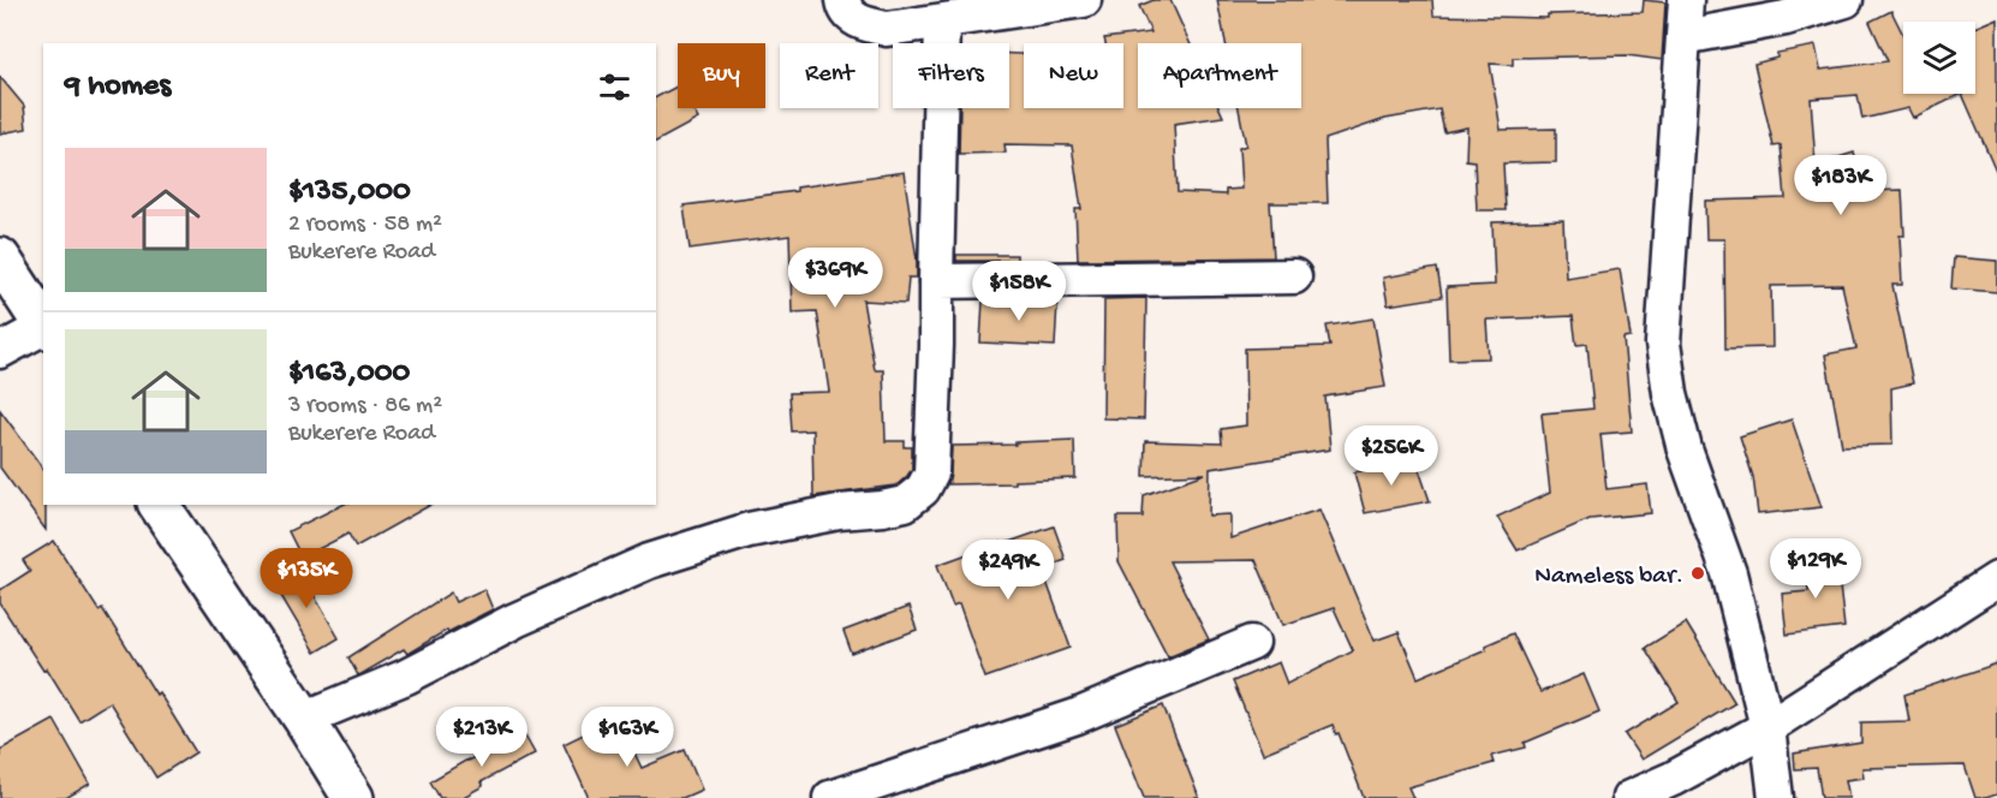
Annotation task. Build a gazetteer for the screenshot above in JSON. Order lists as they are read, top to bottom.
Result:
{
  "places": ["Nameless bar."],
  "page": {
    "chip": [
      "Buy",
      "Rent",
      "Filters",
      "New",
      "Apartment"
    ],
    "heading": "9 homes",
    "list": [
      {
        "name": "$135,000",
        "note": "2 rooms · 58 m² · Bukerere Road"
      },
      {
        "name": "$163,000",
        "note": "3 rooms · 86 m² · Bukerere Road"
      }
    ],
    "price": [
      "$183K",
      "$369K",
      "$158K",
      "$256K",
      "$129K",
      "$249K",
      "$135K",
      "$213K",
      "$163K"
    ]
  }
}
